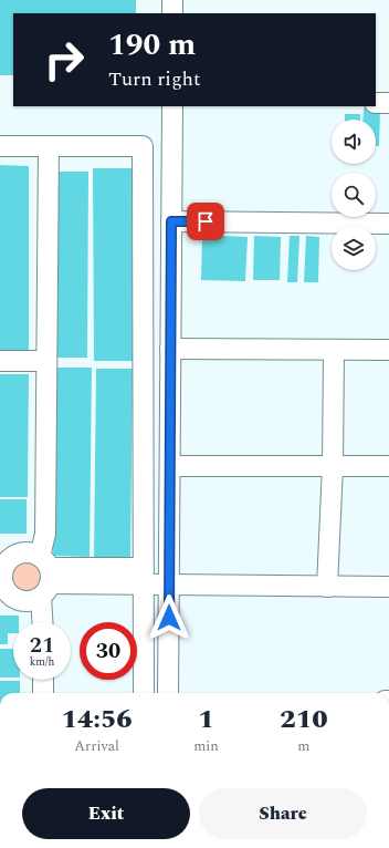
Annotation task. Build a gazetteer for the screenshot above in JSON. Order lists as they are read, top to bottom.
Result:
{
  "page": {
    "turn": ["190 m", "Turn right"],
    "speed": "21 km/h",
    "limit": "30",
    "eta": [
      "14:56",
      "Arrival",
      "1",
      "min",
      "210",
      "m"
    ],
    "buttons": ["Exit", "Share"]
  }
}
